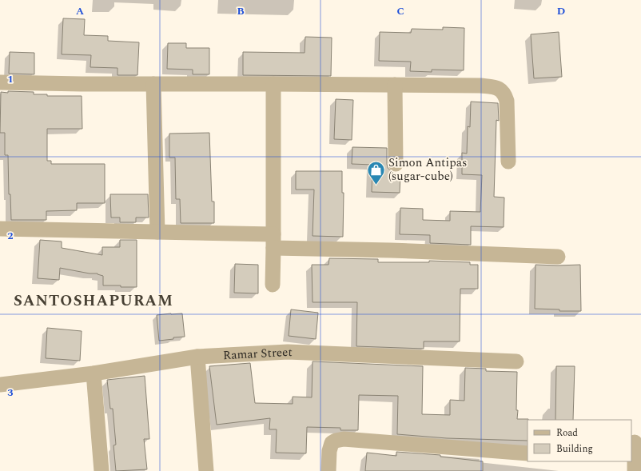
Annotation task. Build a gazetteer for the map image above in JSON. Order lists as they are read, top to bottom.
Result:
{
  "streets": {
    "street": ["Ramar Street"]
  },
  "districts": ["SANTOSHAPURAM"],
  "places": {
    "shop": ["Simon Antipas (sugar-cube)"]
  },
  "legend": ["Road", "Building"],
  "grid": {
    "columns": [
      "A",
      "B",
      "C",
      "D"
    ],
    "rows": ["1", "2", "3"]
  }
}
